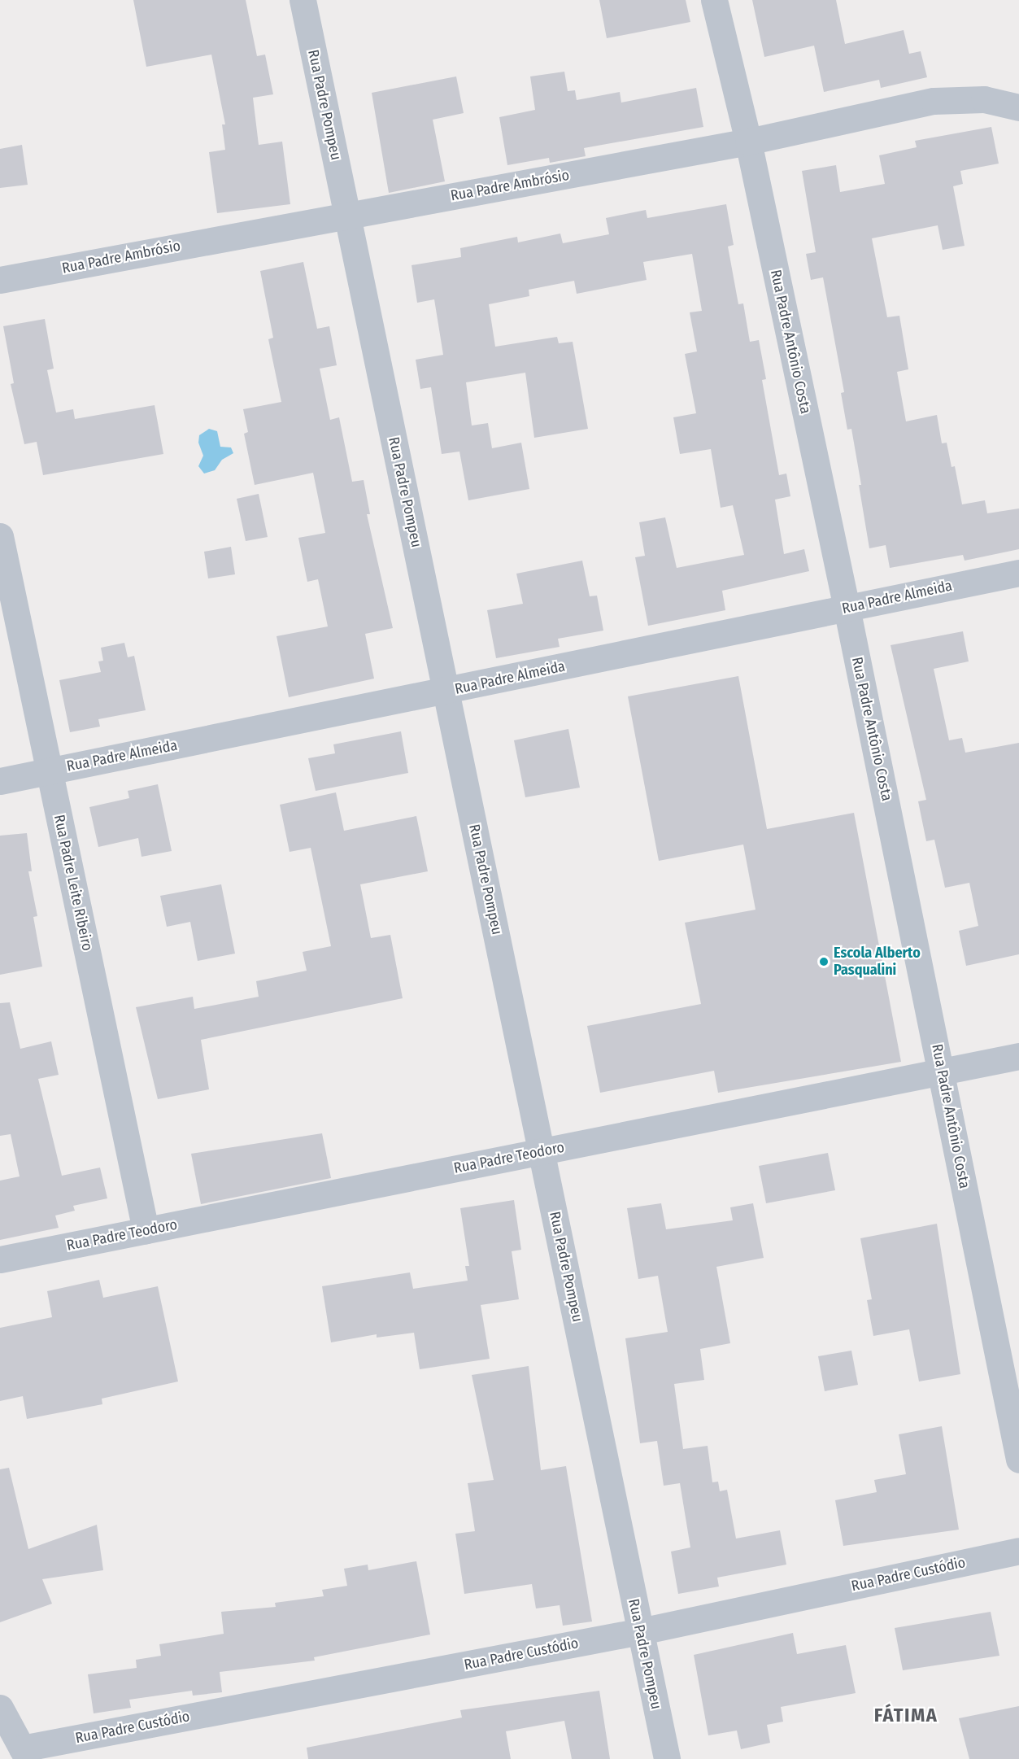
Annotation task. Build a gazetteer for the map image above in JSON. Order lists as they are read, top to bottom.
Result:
{
  "streets": {
    "street": [
      "Rua Padre Pompeu",
      "Rua Padre Ambrósio",
      "Rua Padre Antônio Costa",
      "Rua Padre Almeida",
      "Rua Padre Leite Ribeiro",
      "Rua Padre Teodoro",
      "Rua Padre Custódio"
    ]
  },
  "crossings": [
    ["Rua Padre Pompeu", "Rua Padre Ambrósio"],
    ["Rua Padre Pompeu", "Rua Padre Almeida"],
    ["Rua Padre Pompeu", "Rua Padre Teodoro"],
    ["Rua Padre Pompeu", "Rua Padre Custódio"],
    ["Rua Padre Ambrósio", "Rua Padre Antônio Costa"],
    ["Rua Padre Antônio Costa", "Rua Padre Almeida"],
    ["Rua Padre Antônio Costa", "Rua Padre Teodoro"],
    ["Rua Padre Almeida", "Rua Padre Leite Ribeiro"],
    ["Rua Padre Leite Ribeiro", "Rua Padre Teodoro"]
  ],
  "districts": ["FÁTIMA"],
  "places": ["Escola Alberto Pasqualini"]
}
